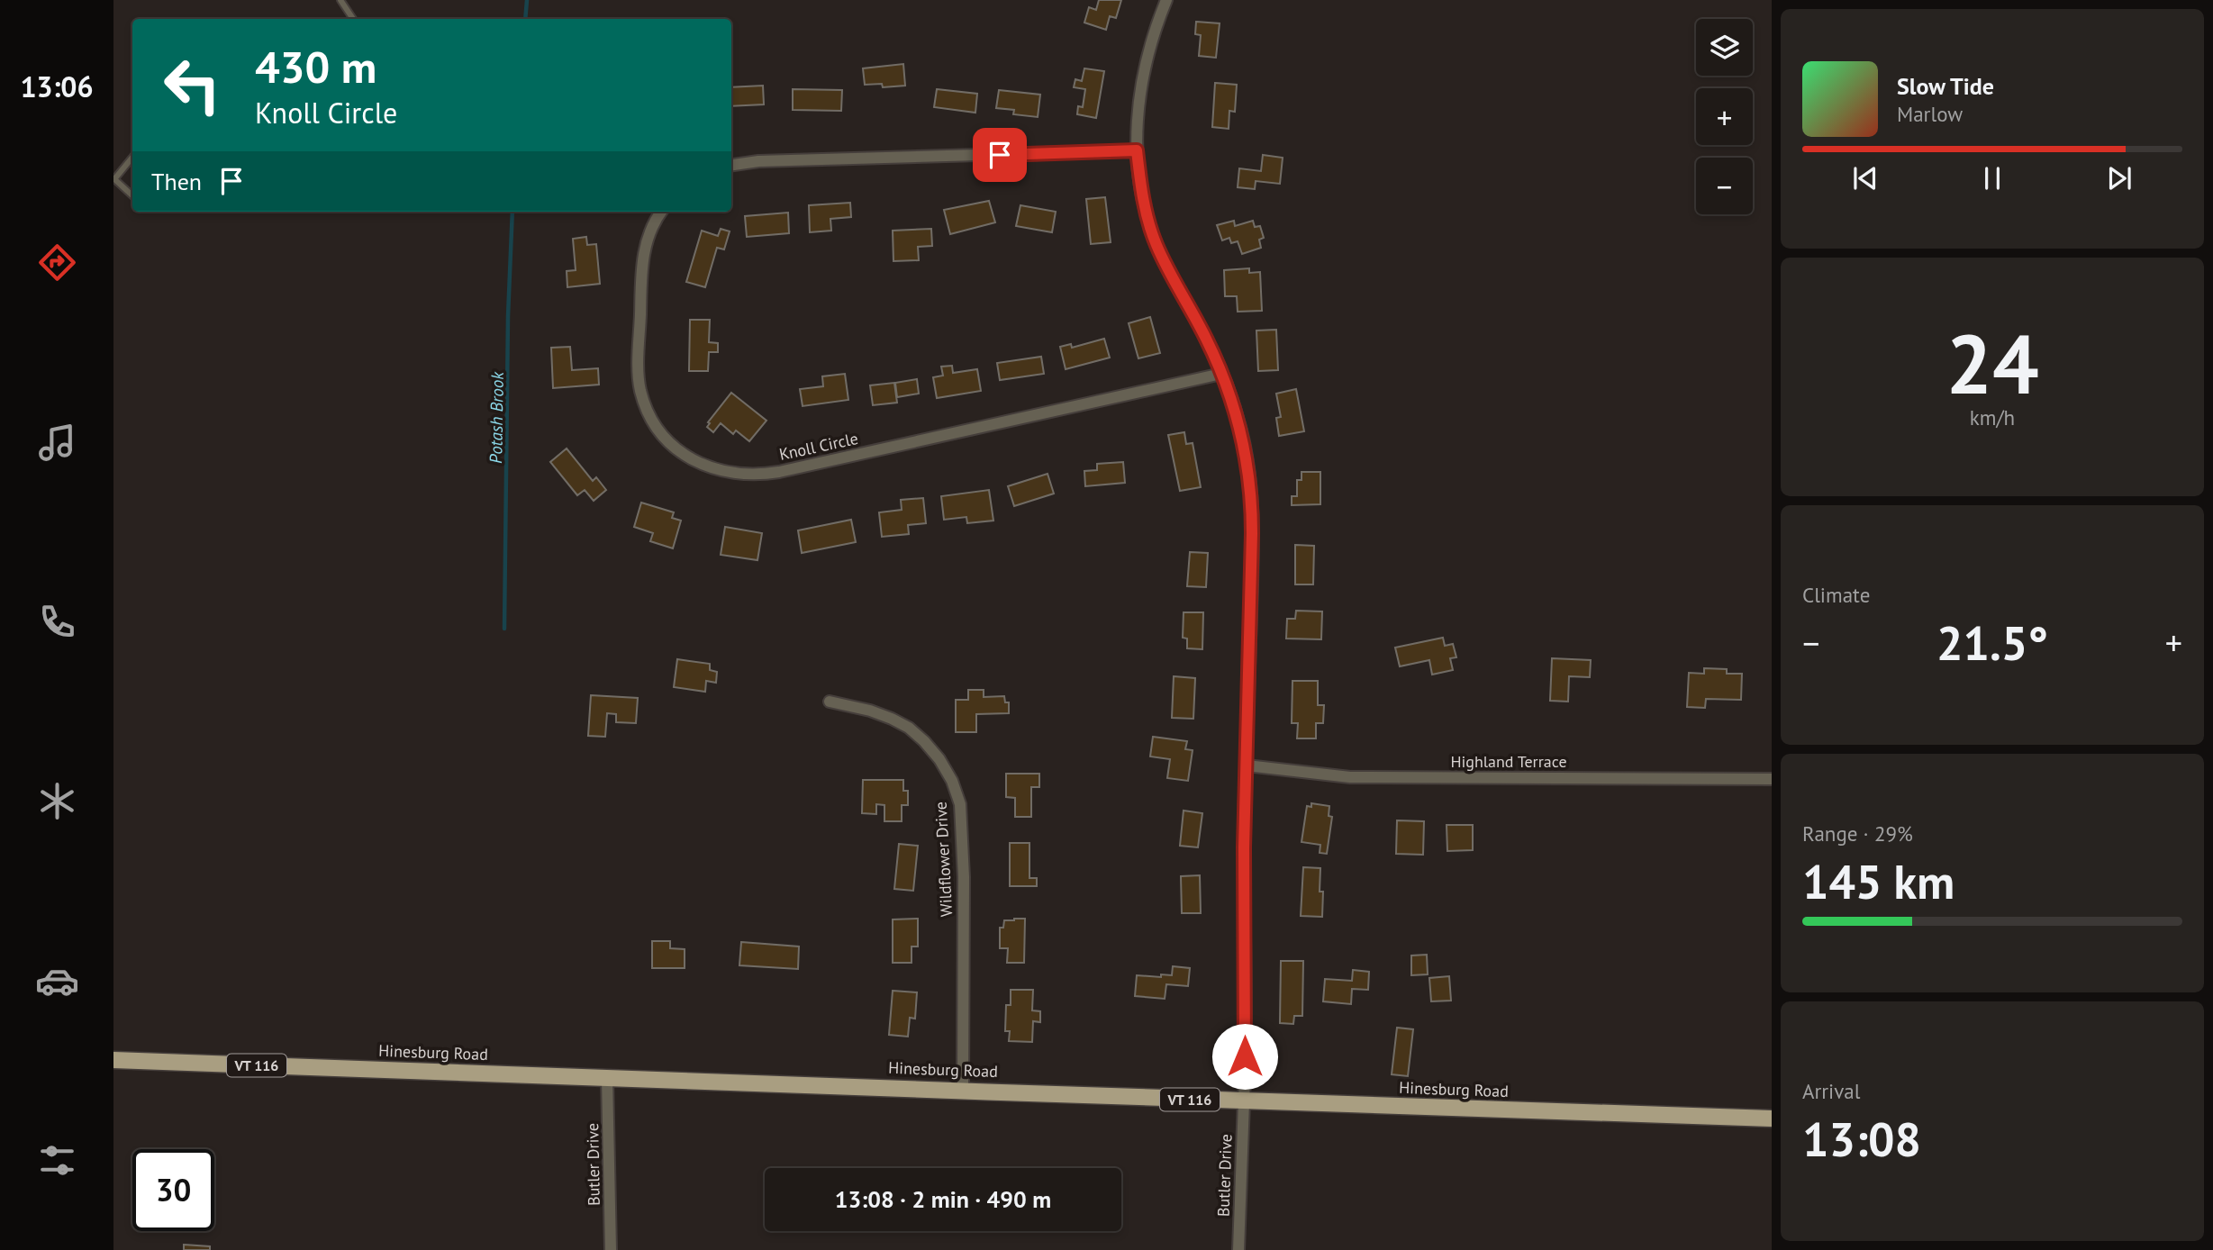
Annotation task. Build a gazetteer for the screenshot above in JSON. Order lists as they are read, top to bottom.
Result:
{
  "streets": {
    "main road": ["Hinesburg Road", "VT 116"],
    "street": [
      "Knoll Circle",
      "Highland Terrace",
      "Wildflower Drive",
      "Butler Drive"
    ]
  },
  "crossings": [
    ["Knoll Circle", "Butler Drive"],
    ["Highland Terrace", "Butler Drive"],
    ["Wildflower Drive", "Hinesburg Road"],
    ["Hinesburg Road", "Butler Drive"]
  ],
  "water": ["Potash Brook"],
  "page": {
    "tabs": "13:06",
    "map_buttons": ["+", "−"],
    "turn": ["430 m", "Knoll Circle"],
    "song": ["Slow Tide", "Marlow"],
    "then": "Then",
    "tile": [
      ["24", "km/h"],
      "Climate",
      ["Range · 29%", "145 km"],
      ["Arrival", "13:08"]
    ],
    "heat": ["−", "21.5°", "+"],
    "limit": "30",
    "trip": "13:08 · 2 min · 490 m"
  }
}
